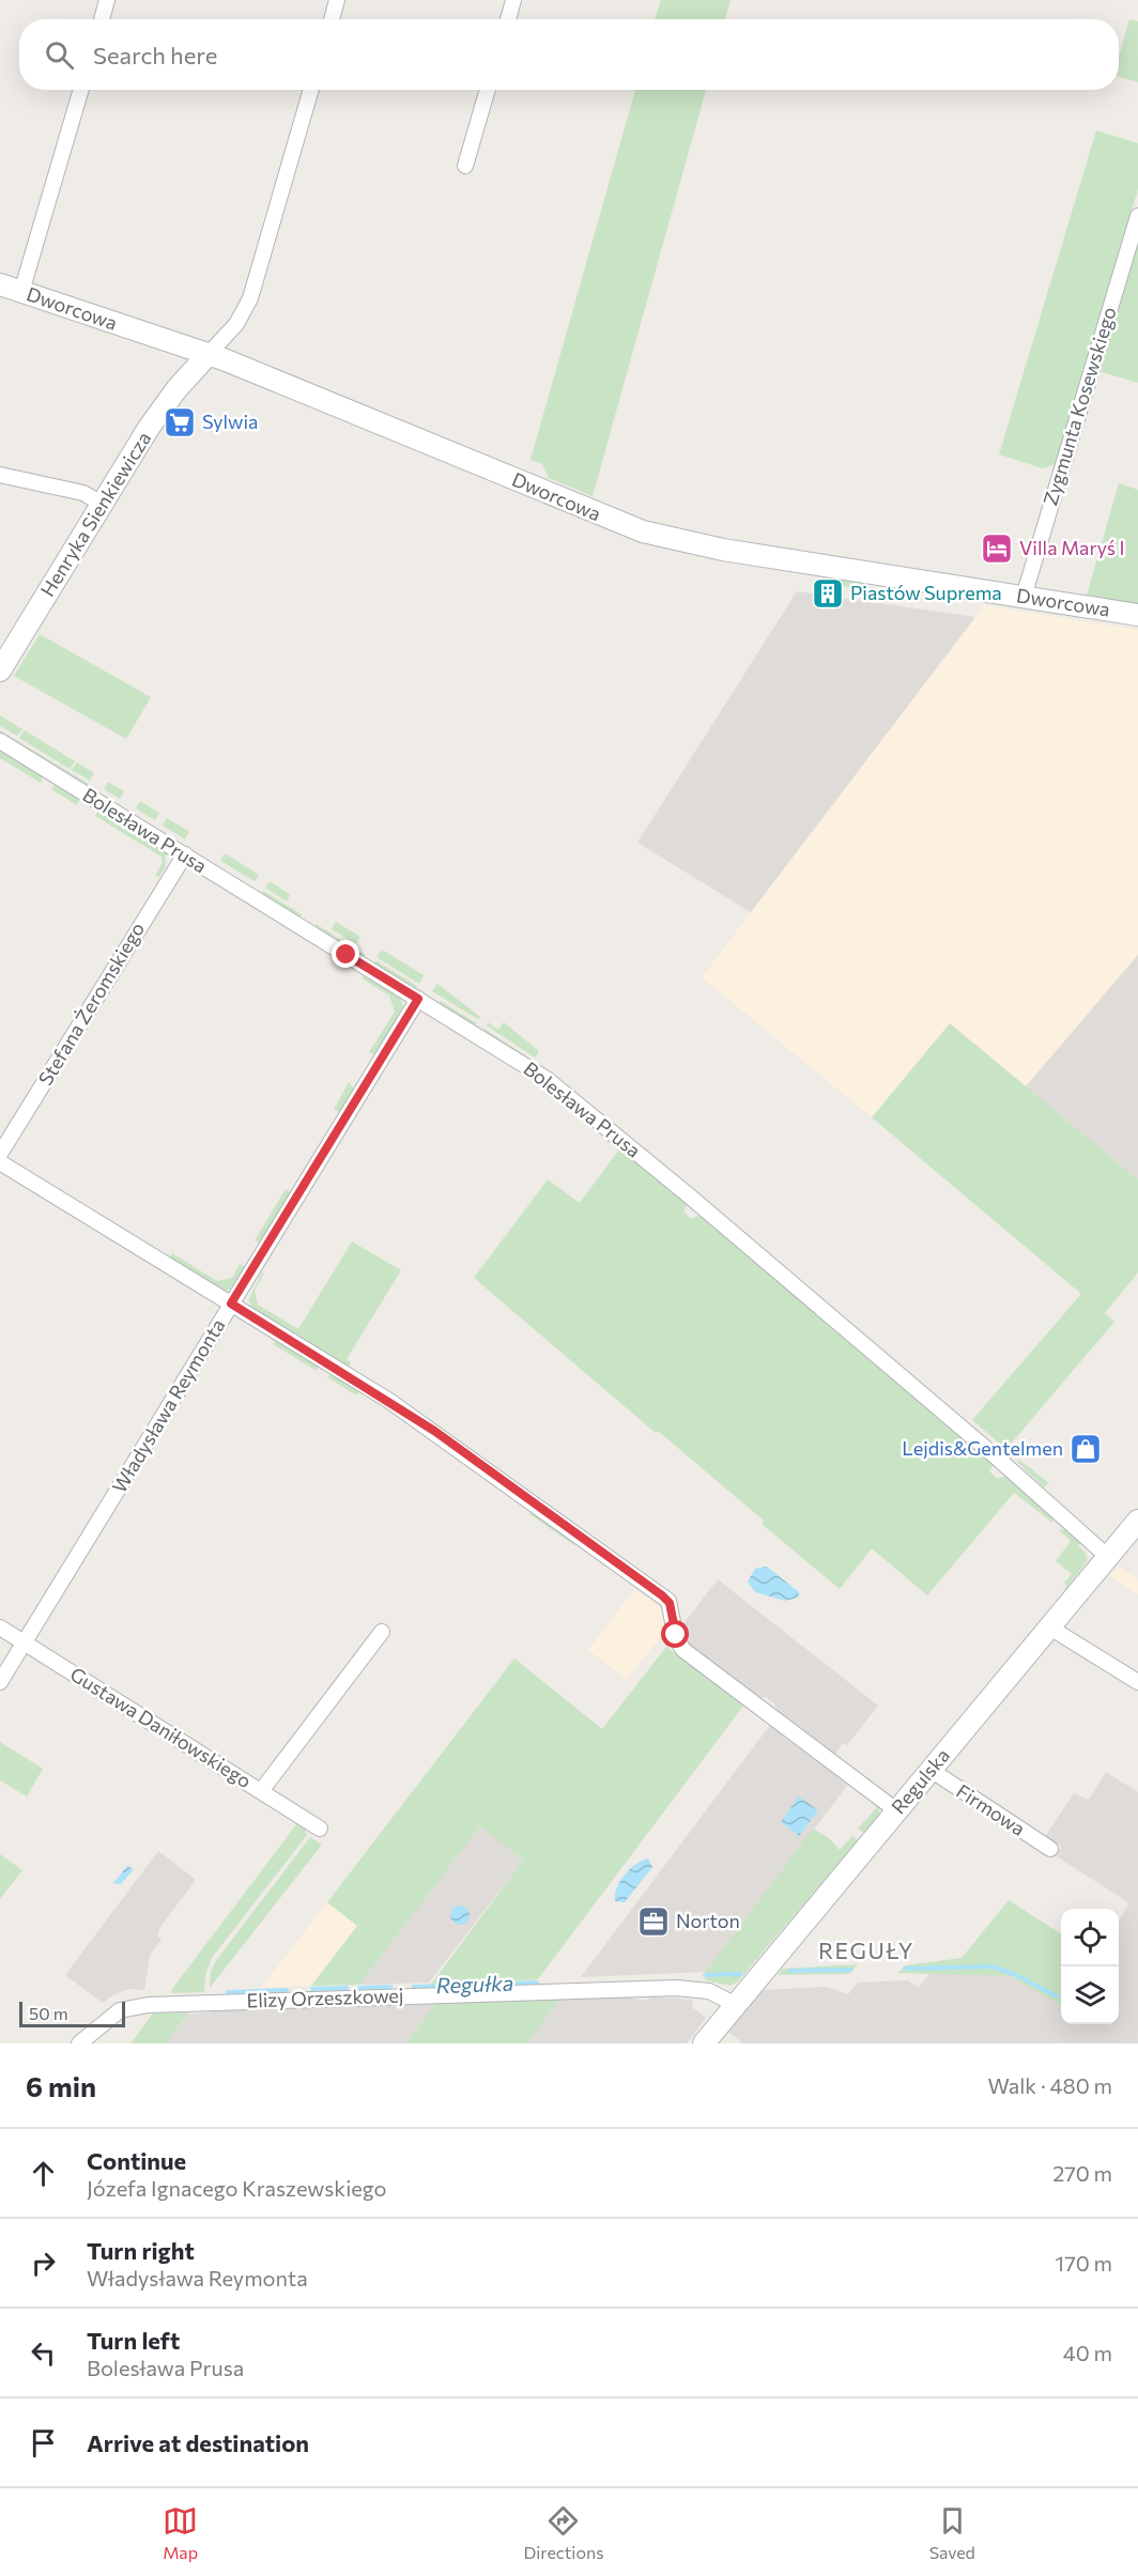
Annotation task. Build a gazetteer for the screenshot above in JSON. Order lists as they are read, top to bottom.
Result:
{
  "streets": {
    "street": [
      "Dworcowa",
      "Zygmunta Kosewskiego",
      "Henryka Sienkiewicza",
      "Bolesława Prusa",
      "Stefana Żeromskiego",
      "Władysława Reymonta",
      "Gustawa Daniłowskiego",
      "Regulska",
      "Firmowa",
      "Elizy Orzeszkowej"
    ]
  },
  "crossings": [
    ["Dworcowa", "Zygmunta Kosewskiego"],
    ["Dworcowa", "Henryka Sienkiewicza"],
    ["Bolesława Prusa", "Stefana Żeromskiego"],
    ["Bolesława Prusa", "Władysława Reymonta"],
    ["Bolesława Prusa", "Regulska"],
    ["Władysława Reymonta", "Gustawa Daniłowskiego"],
    ["Regulska", "Firmowa"],
    ["Regulska", "Elizy Orzeszkowej"]
  ],
  "districts": ["REGUŁY"],
  "water": ["Regułka"],
  "places": {
    "supermarket": ["Sylwia"],
    "hotel": ["Villa Maryś I"],
    "building": ["Piastów Suprema"],
    "shop": ["Lejdis&Gentelmen"],
    "office": ["Norton"]
  },
  "scale_bar": "50 m",
  "page": {
    "search": "Search here",
    "scale": "50 m",
    "heading": ["6 min", "Walk · 480 m"],
    "list": [
      ["Continue", "Józefa Ignacego Kraszewskiego", "270 m"],
      ["Turn right", "Władysława Reymonta", "170 m"],
      ["Turn left", "Bolesława Prusa", "40 m"],
      "Arrive at destination"
    ],
    "nav": ["Map", "Directions", "Saved"]
  }
}
